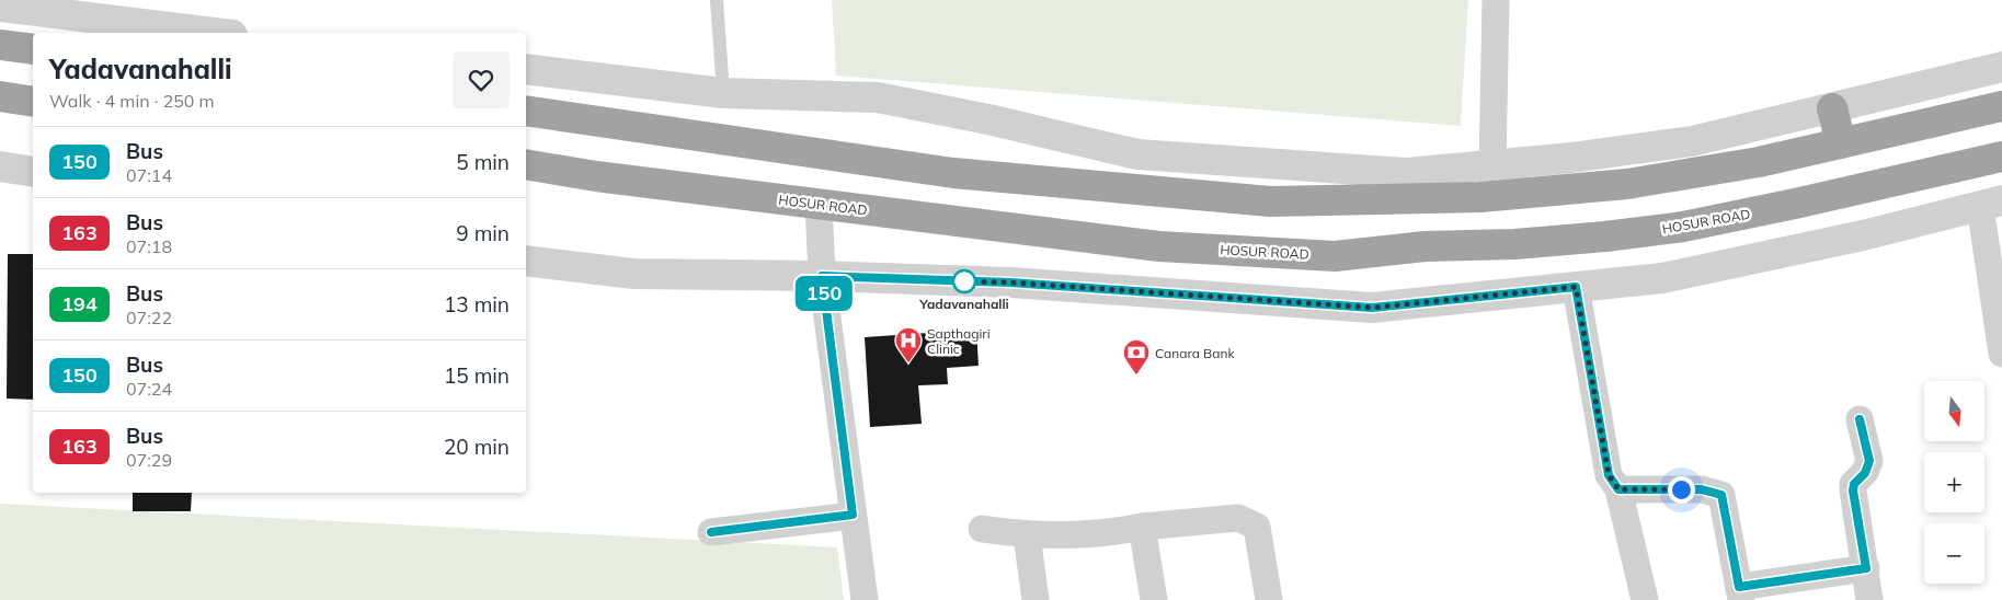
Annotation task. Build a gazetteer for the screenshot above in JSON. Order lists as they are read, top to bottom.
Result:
{
  "streets": {
    "highway": ["HOSUR ROAD"]
  },
  "places": {
    "other": ["Yadavanahalli"],
    "hospital": ["Sapthagiri Clinic"],
    "bank": ["Canara Bank"]
  },
  "lines": ["bus line 150"],
  "north": "bottom",
  "page": {
    "on_map": "150",
    "heading": ["Yadavanahalli", "Walk · 4 min · 250 m"],
    "list": [
      {
        "mark": "150",
        "name": "Bus",
        "note": "07:14",
        "value": "5 min"
      },
      {
        "mark": "163",
        "name": "Bus",
        "note": "07:18",
        "value": "9 min"
      },
      {
        "mark": "194",
        "name": "Bus",
        "note": "07:22",
        "value": "13 min"
      },
      {
        "mark": "150",
        "name": "Bus",
        "note": "07:24",
        "value": "15 min"
      },
      {
        "mark": "163",
        "name": "Bus",
        "note": "07:29",
        "value": "20 min"
      }
    ],
    "map_buttons": ["+", "−"]
  }
}
